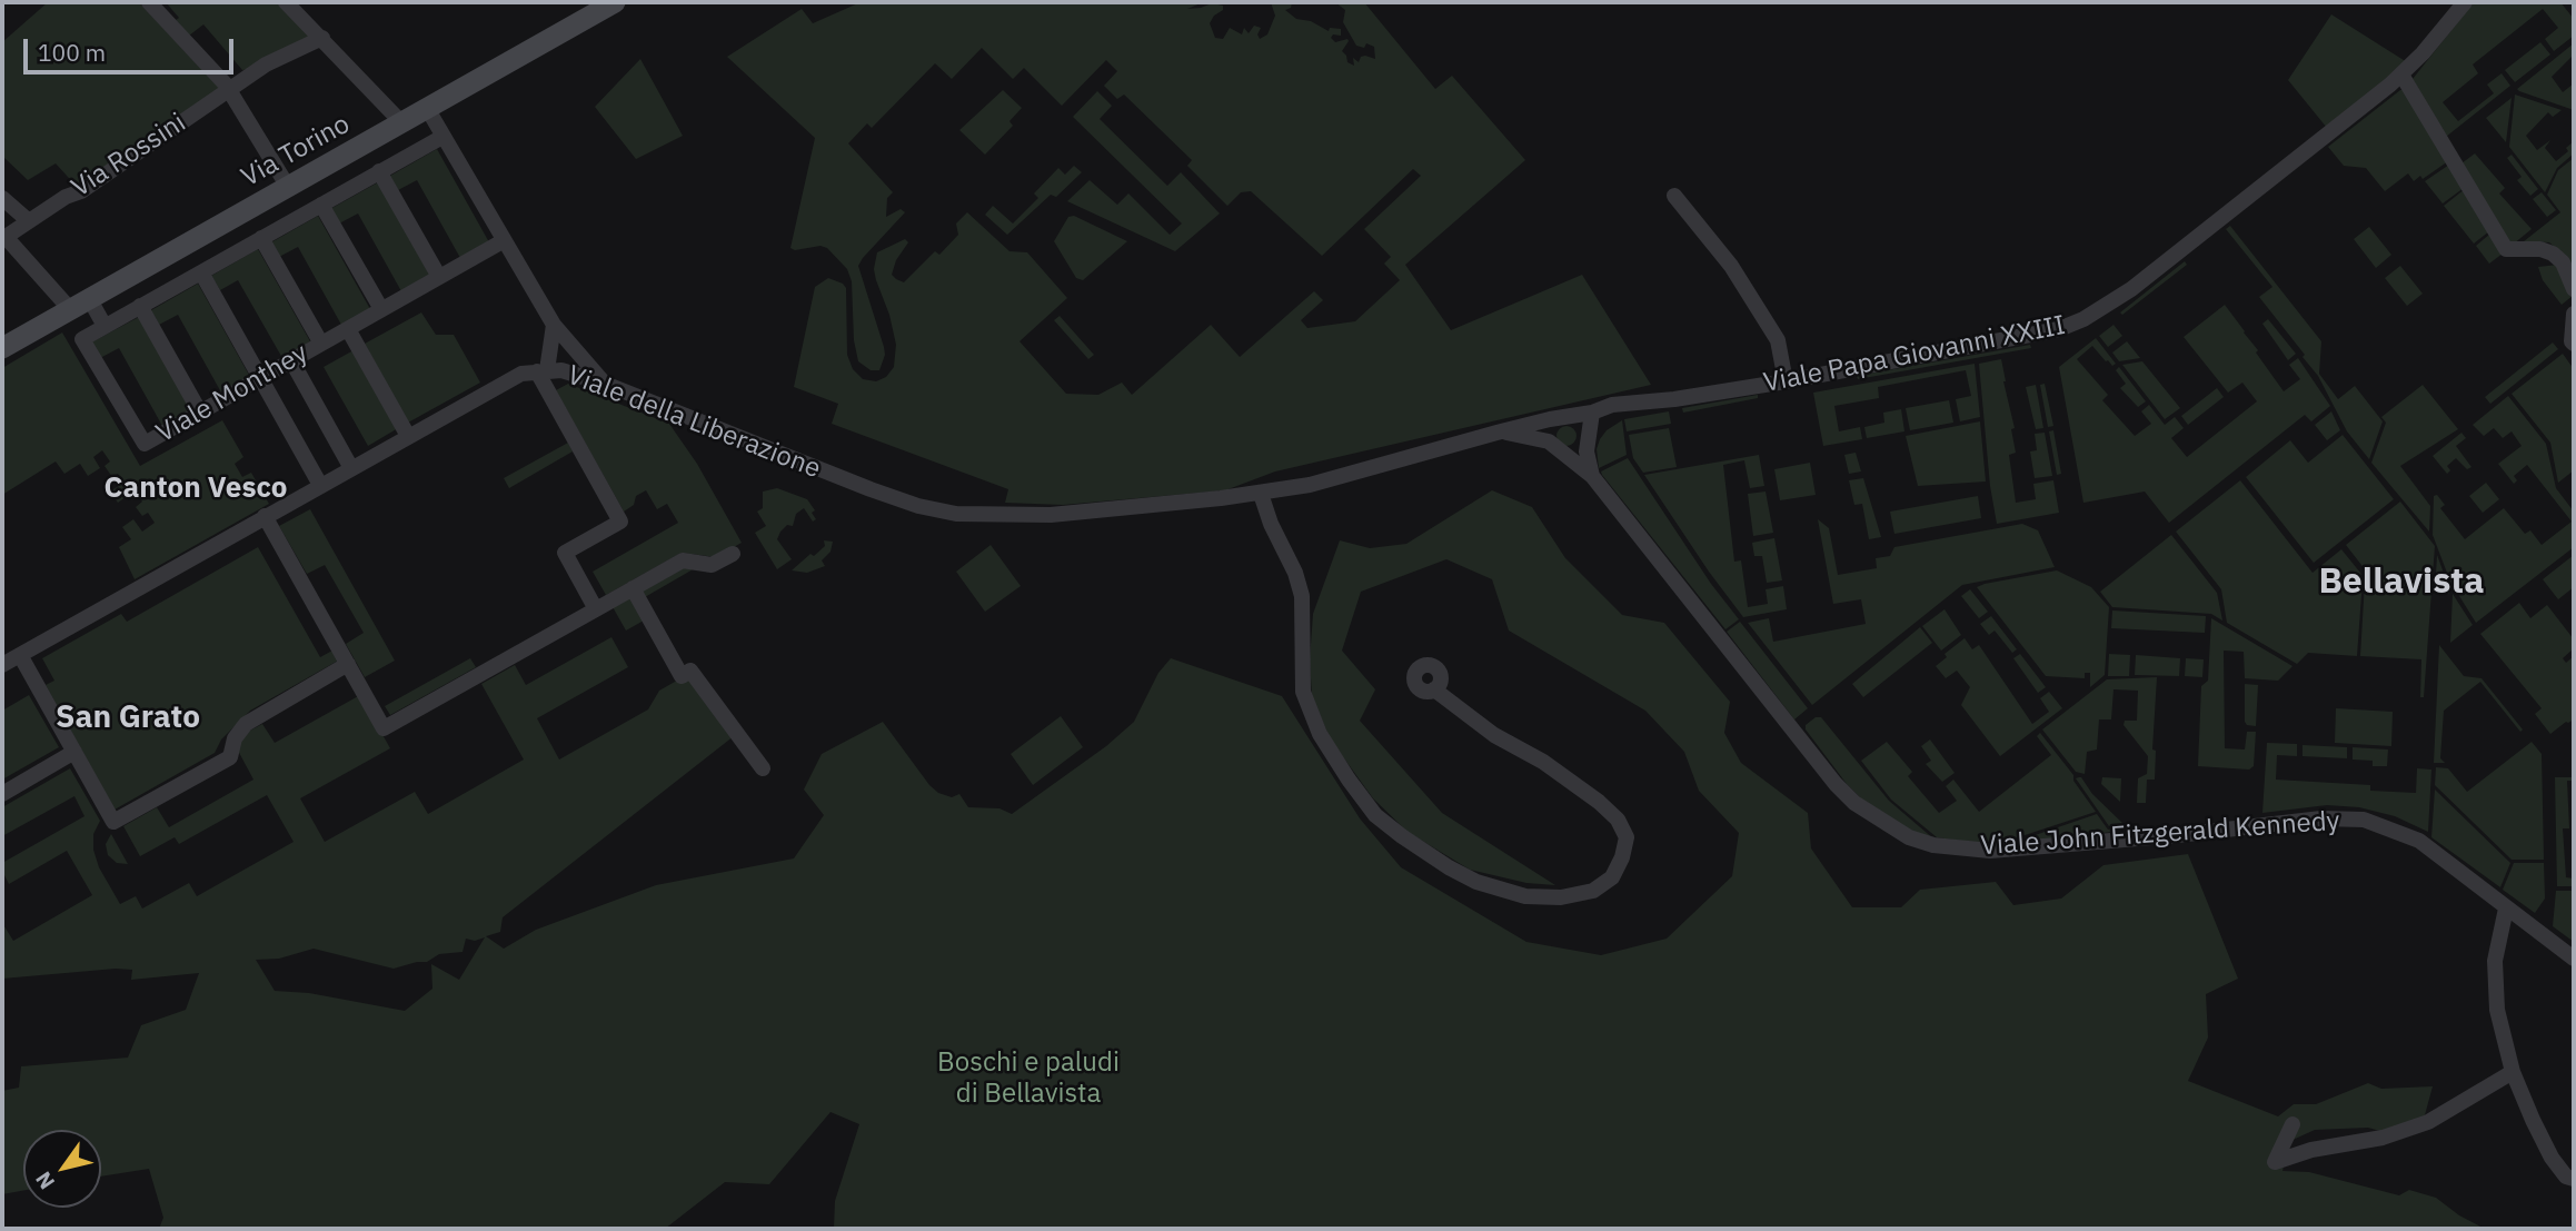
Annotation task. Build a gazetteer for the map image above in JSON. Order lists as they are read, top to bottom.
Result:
{
  "streets": {
    "street": [
      "Via Torino",
      "Via Rossini",
      "Viale Papa Giovanni XXIII",
      "Viale Monthey",
      "Viale della Liberazione",
      "Viale John Fitzgerald Kennedy"
    ]
  },
  "crossings": [
    ["Viale Papa Giovanni XXIII", "Viale della Liberazione"],
    ["Viale Papa Giovanni XXIII", "Viale John Fitzgerald Kennedy"]
  ],
  "districts": ["Canton Vesco", "Bellavista", "San Grato"],
  "parks": ["Boschi e paludi di Bellavista"],
  "scale_bar": "100 m",
  "north": "bottom left"
}
